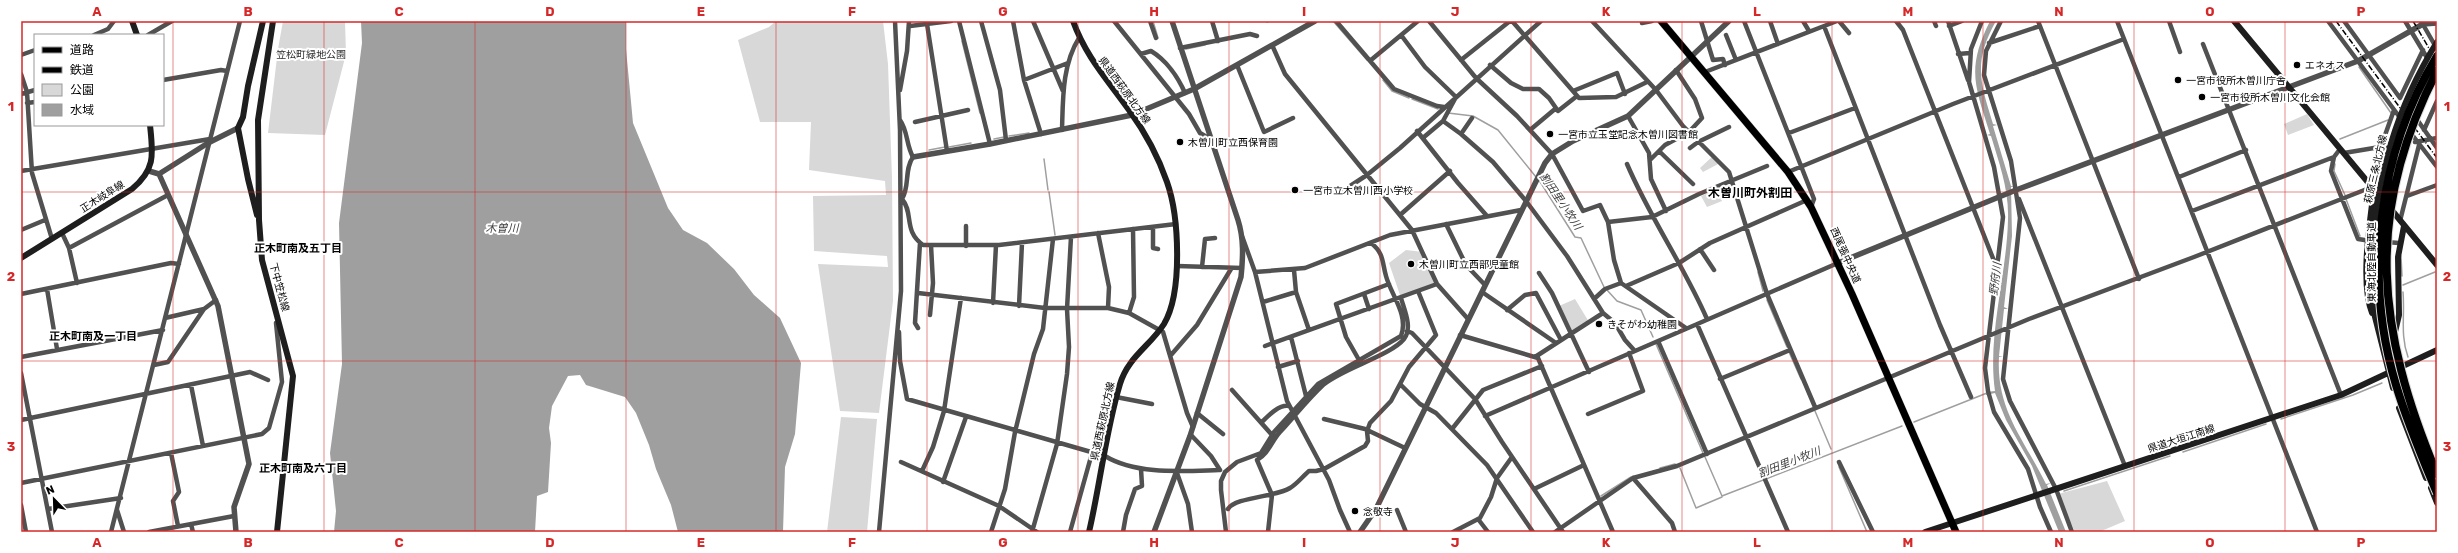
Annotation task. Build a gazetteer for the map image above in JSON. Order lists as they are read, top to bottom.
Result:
{
  "streets": {
    "highway": ["東海北陸自動車道"],
    "main road": [
      "県道西萩原北方線",
      "萩原三条北方線",
      "正木岐阜線",
      "西尾張中央道",
      "下中笠松線",
      "県道大垣江南線"
    ]
  },
  "crossings": [
    ["萩原三条北方線", "県道大垣江南線"],
    ["西尾張中央道", "県道大垣江南線"]
  ],
  "districts": [
    "木曽川町外割田",
    "正木町南及五丁目",
    "正木町南及一丁目",
    "正木町南及六丁目"
  ],
  "water": ["割田里小牧川", "木曽川", "野府川"],
  "parks": ["笠松町緑地公園"],
  "places": [
    "エネオス",
    "一宮市役所木曽川庁舎",
    "一宮市役所木曽川文化会館",
    "一宮市立玉堂記念木曽川図書館",
    "木曽川町立西保育園",
    "一宮市立木曽川西小学校",
    "木曽川町立西部児童館",
    "きそがわ幼稚園",
    "念敬寺"
  ],
  "legend": [
    "道路",
    "鉄道",
    "公園",
    "水域"
  ],
  "north": "top left",
  "grid": {
    "columns": [
      "A",
      "B",
      "C",
      "D",
      "E",
      "F",
      "G",
      "H",
      "I",
      "J",
      "K",
      "L",
      "M",
      "N",
      "O",
      "P"
    ],
    "rows": ["1", "2", "3"]
  }
}
